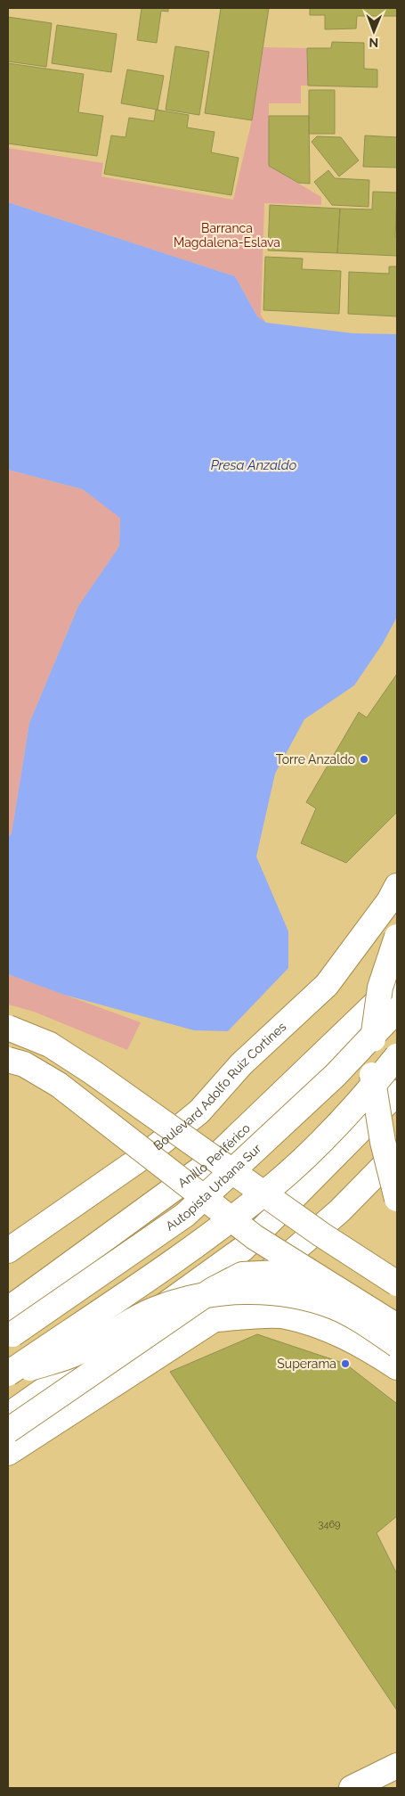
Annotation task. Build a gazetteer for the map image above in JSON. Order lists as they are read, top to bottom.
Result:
{
  "streets": {
    "main road": ["Boulevard Adolfo Ruiz Cortines", "Anillo Periférico", "Autopista Urbana Sur"]
  },
  "water": ["Presa Anzaldo"],
  "parks": ["Barranca Magdalena-Eslava"],
  "places": ["Torre Anzaldo", "Superama"],
  "house_numbers": ["3469"],
  "north": "bottom"
}
